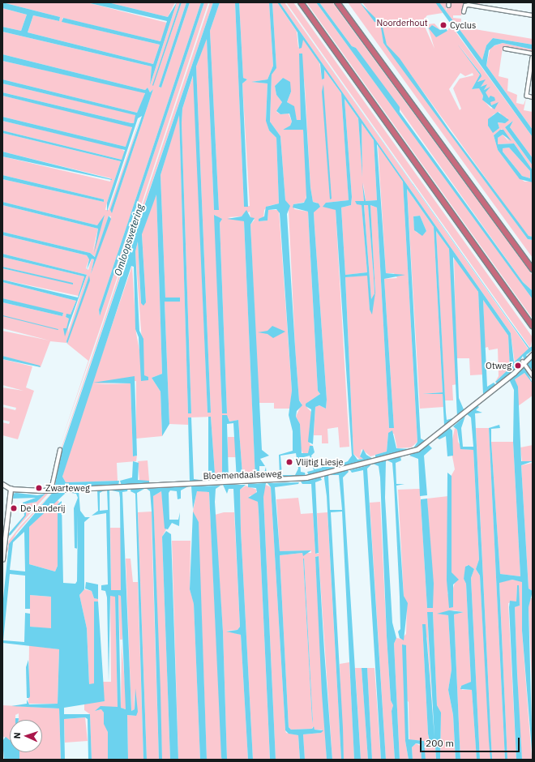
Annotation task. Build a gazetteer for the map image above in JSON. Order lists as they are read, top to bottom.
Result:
{
  "streets": {
    "street": ["Bloemendaalseweg"]
  },
  "water": ["Omloopswetering"],
  "parks": ["Noorderhout"],
  "places": [
    "Cyclus",
    "Otweg",
    "Vlijtig Liesje",
    "Zwarteweg",
    "De Landerij"
  ],
  "scale_bar": "200 m",
  "north": "left"
}
